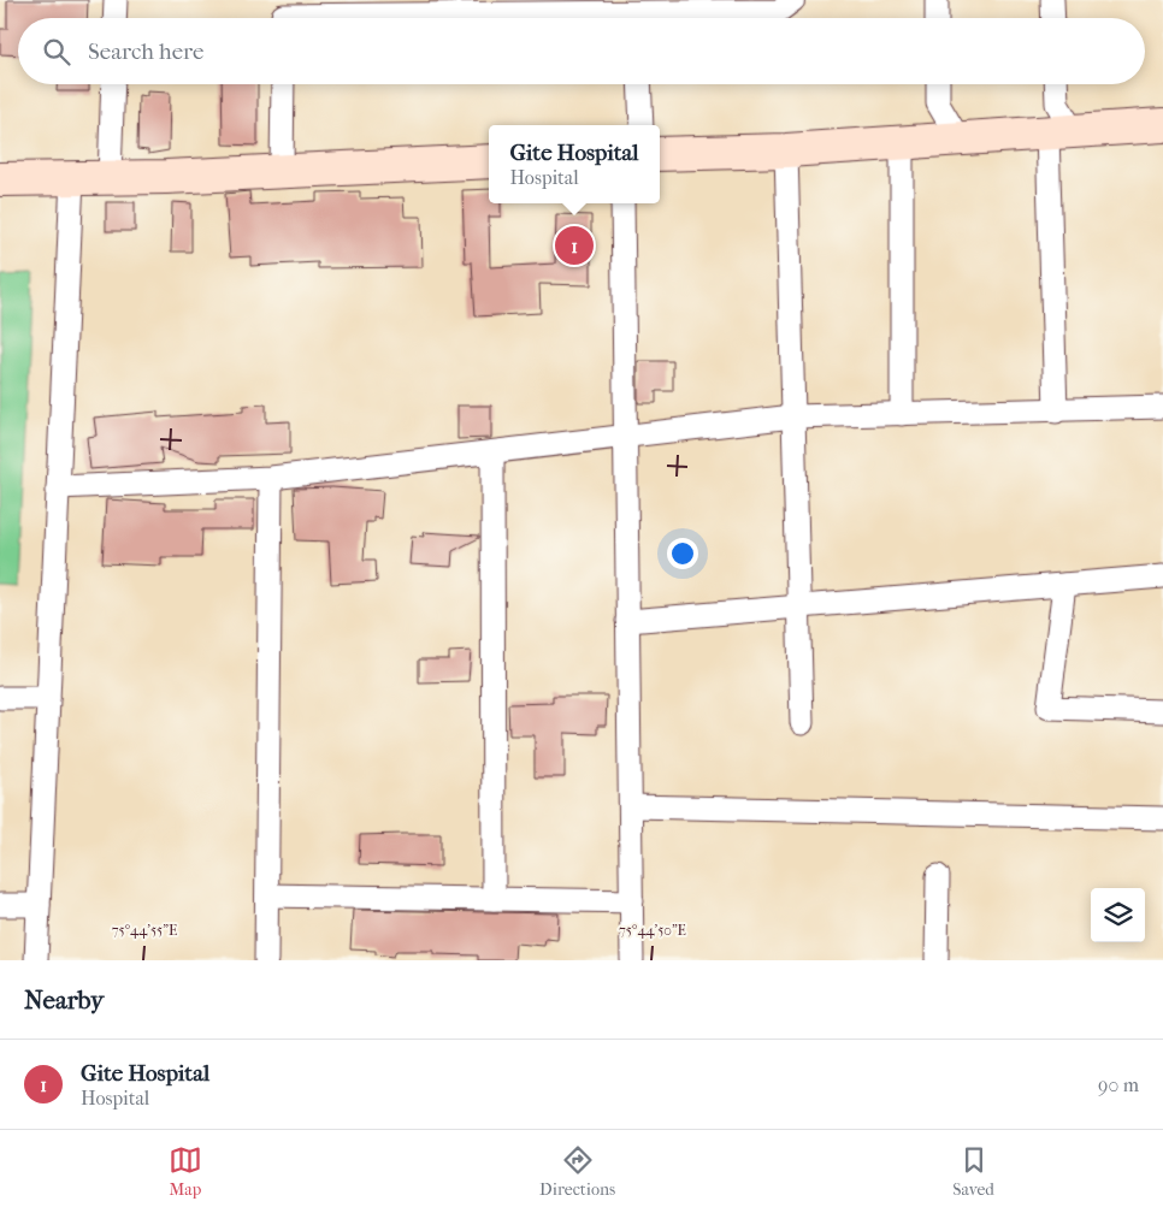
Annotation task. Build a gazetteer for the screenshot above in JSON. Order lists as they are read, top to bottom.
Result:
{
  "page": {
    "search": "Search here",
    "popup": ["Gite Hospital", "Hospital"],
    "pins": "1",
    "heading": "Nearby",
    "list": [
      {
        "mark": "1",
        "name": "Gite Hospital",
        "note": "Hospital",
        "value": "90 m"
      }
    ],
    "nav": ["Map", "Directions", "Saved"]
  },
  "coordinates": ["75°44'55\"E", "75°44'50\"E"]
}
